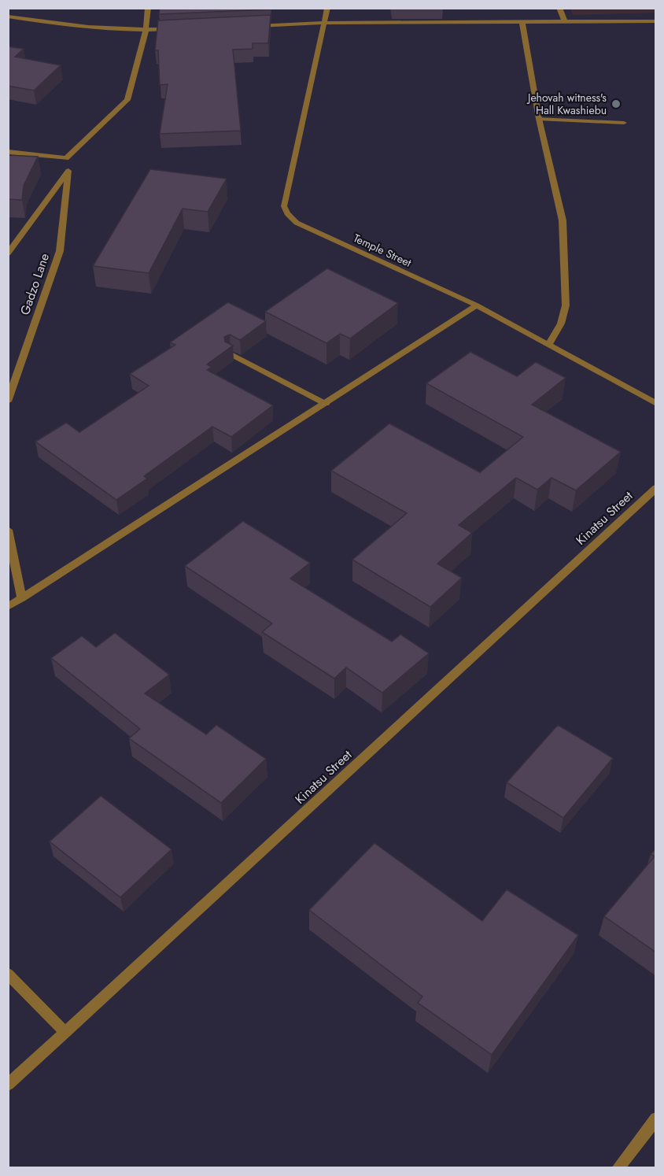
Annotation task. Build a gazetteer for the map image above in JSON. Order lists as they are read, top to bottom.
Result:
{
  "streets": {
    "street": ["Temple Street", "Gadzo Lane", "Kinatsu Street"]
  },
  "places": ["Jehovah witness's Hall Kwashiebu"]
}
